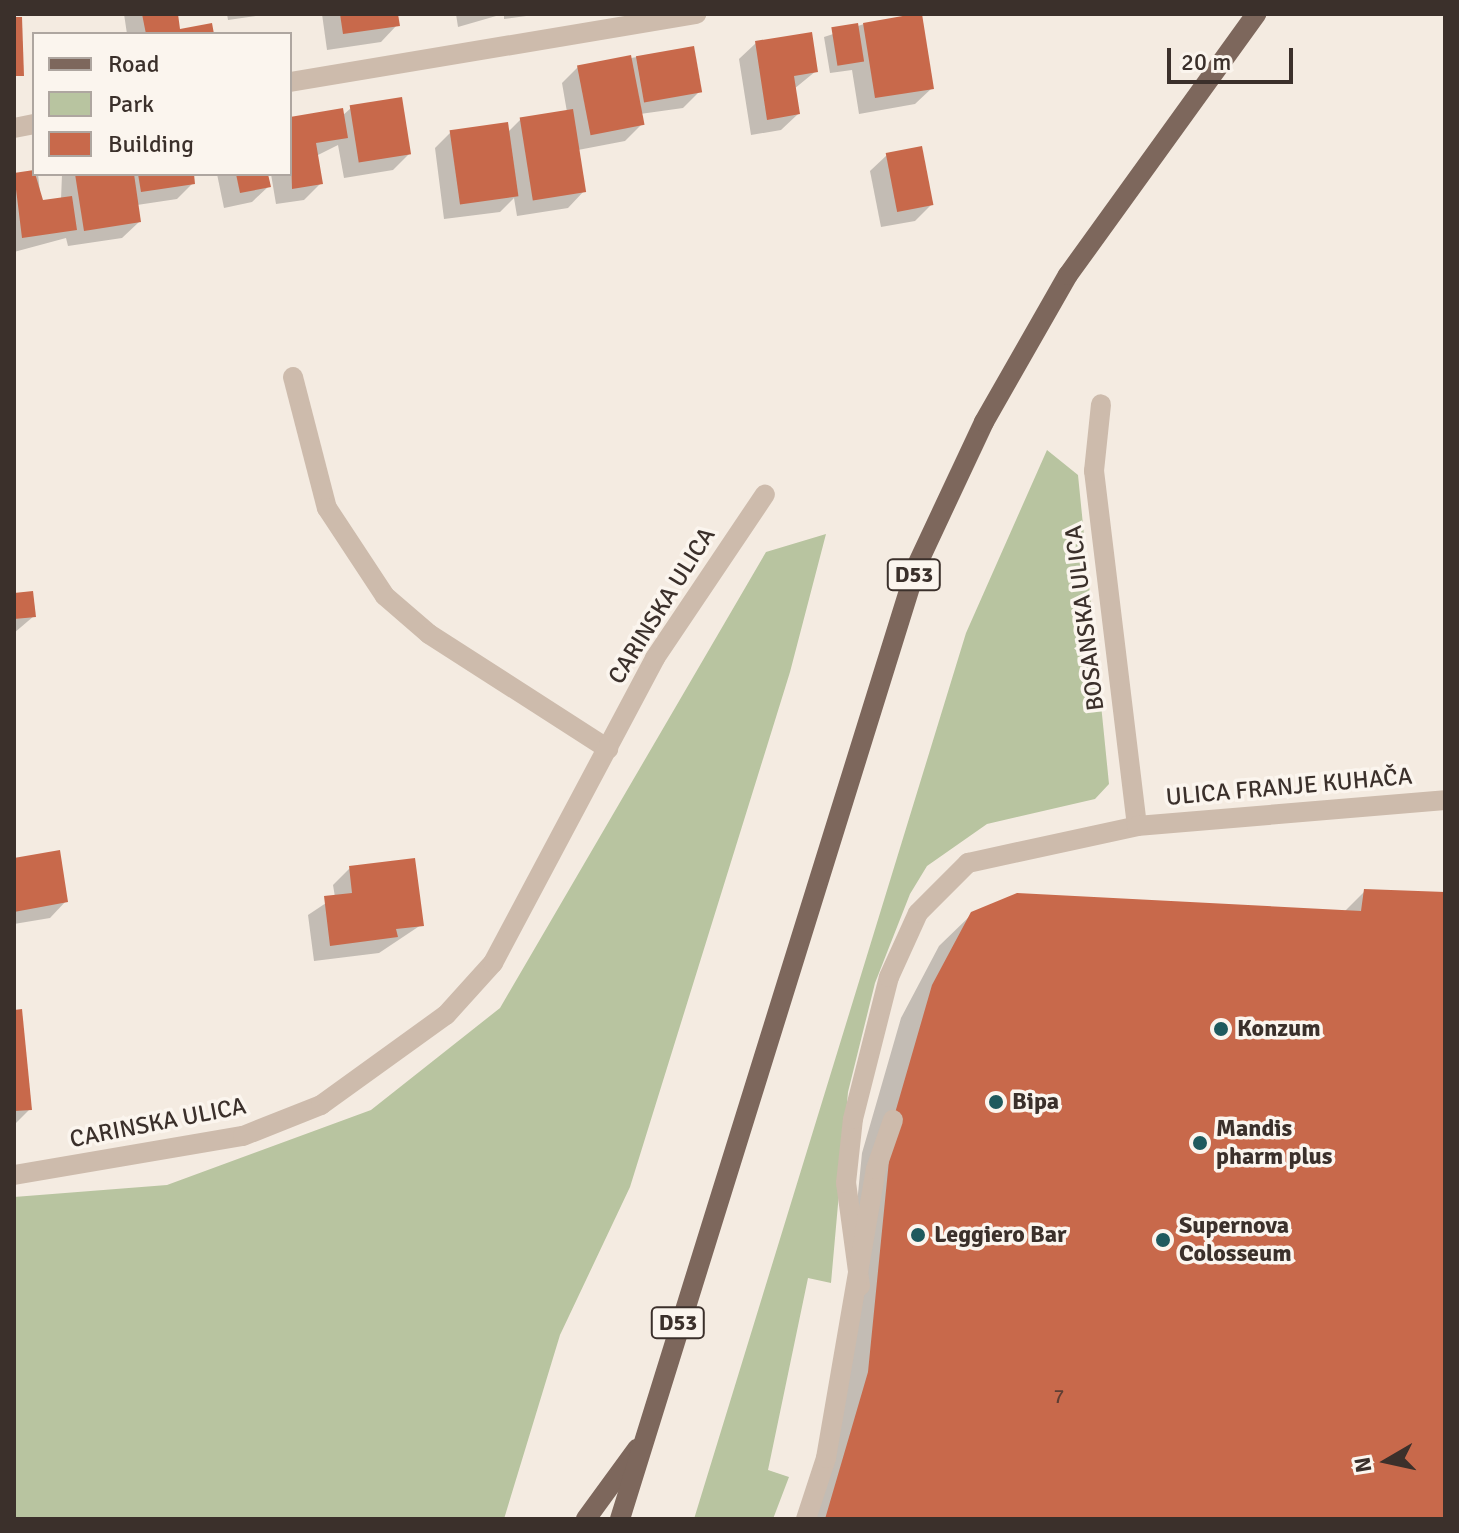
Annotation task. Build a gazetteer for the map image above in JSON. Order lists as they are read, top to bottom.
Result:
{
  "streets": {
    "main road": ["D53"],
    "street": ["CARINSKA ULICA", "BOSANSKA ULICA", "ULICA FRANJE KUHAČA"]
  },
  "crossings": [
    ["BOSANSKA ULICA", "ULICA FRANJE KUHAČA"]
  ],
  "places": [
    "Konzum",
    "Bipa",
    "Mandis pharm plus",
    "Leggiero Bar",
    "Supernova Colosseum"
  ],
  "house_numbers": ["7"],
  "legend": ["Road", "Park", "Building"],
  "scale_bar": "20 m",
  "north": "left"
}
